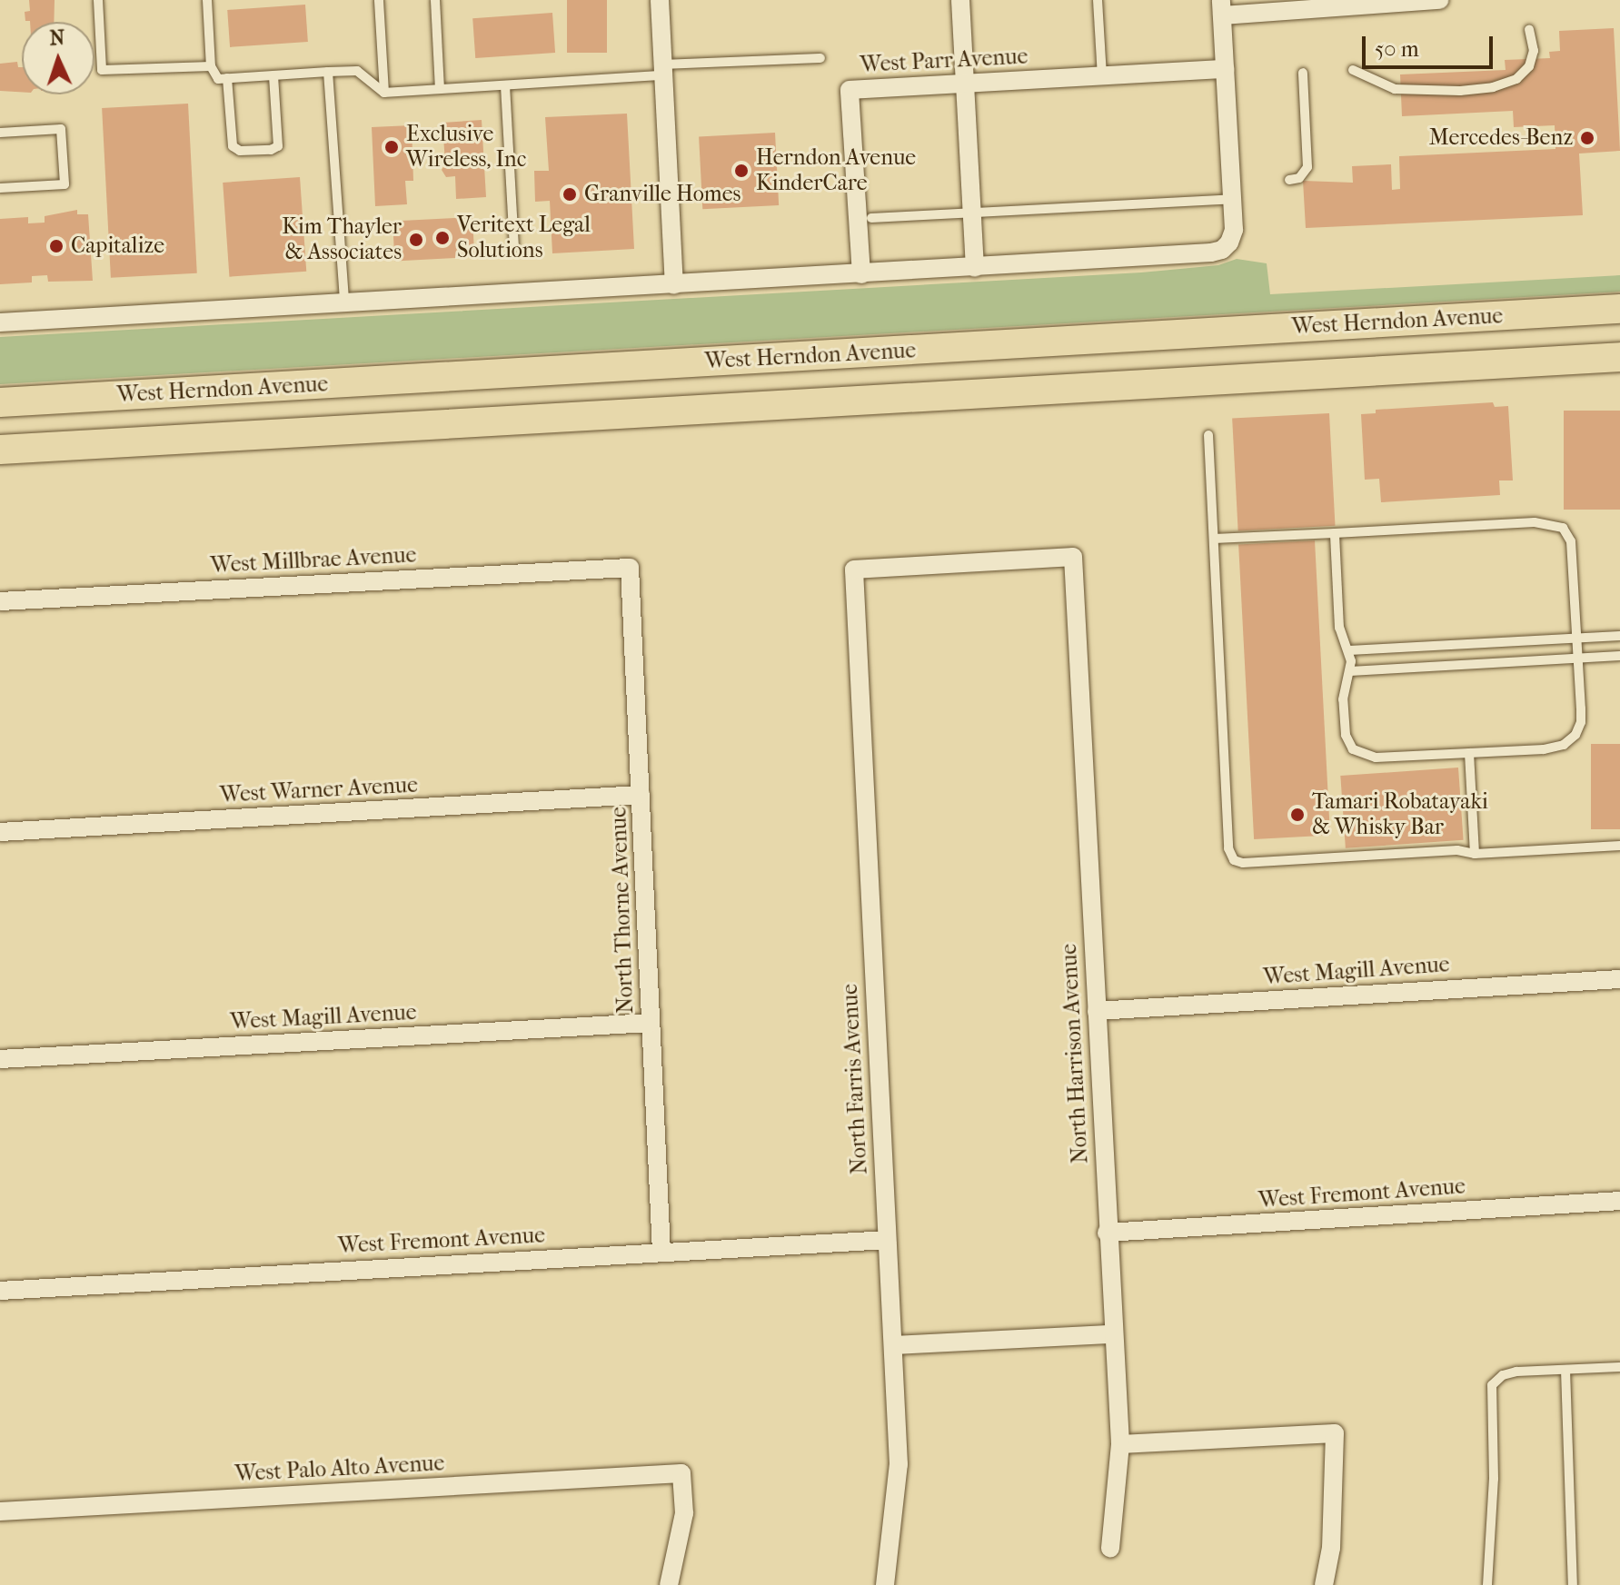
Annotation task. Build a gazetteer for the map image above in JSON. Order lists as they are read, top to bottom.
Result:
{
  "streets": {
    "main road": ["West Herndon Avenue"],
    "street": [
      "West Parr Avenue",
      "West Millbrae Avenue",
      "West Warner Avenue",
      "North Thorne Avenue",
      "West Magill Avenue",
      "North Harrison Avenue",
      "North Farris Avenue",
      "West Fremont Avenue",
      "West Palo Alto Avenue"
    ]
  },
  "crossings": [
    ["West Millbrae Avenue", "North Thorne Avenue"],
    ["West Warner Avenue", "North Thorne Avenue"],
    ["North Thorne Avenue", "West Magill Avenue"],
    ["North Thorne Avenue", "West Fremont Avenue"],
    ["West Magill Avenue", "North Harrison Avenue"],
    ["North Harrison Avenue", "North Farris Avenue"],
    ["North Harrison Avenue", "West Fremont Avenue"],
    ["North Farris Avenue", "West Fremont Avenue"]
  ],
  "places": [
    "Mercedes-Benz",
    "Exclusive Wireless, Inc",
    "Herndon Avenue KinderCare",
    "Granville Homes",
    "Veritext Legal Solutions",
    "Kim Thayler & Associates",
    "Capitalize",
    "Tamari Robatayaki & Whisky Bar"
  ],
  "scale_bar": "50 m",
  "north": "top"
}
